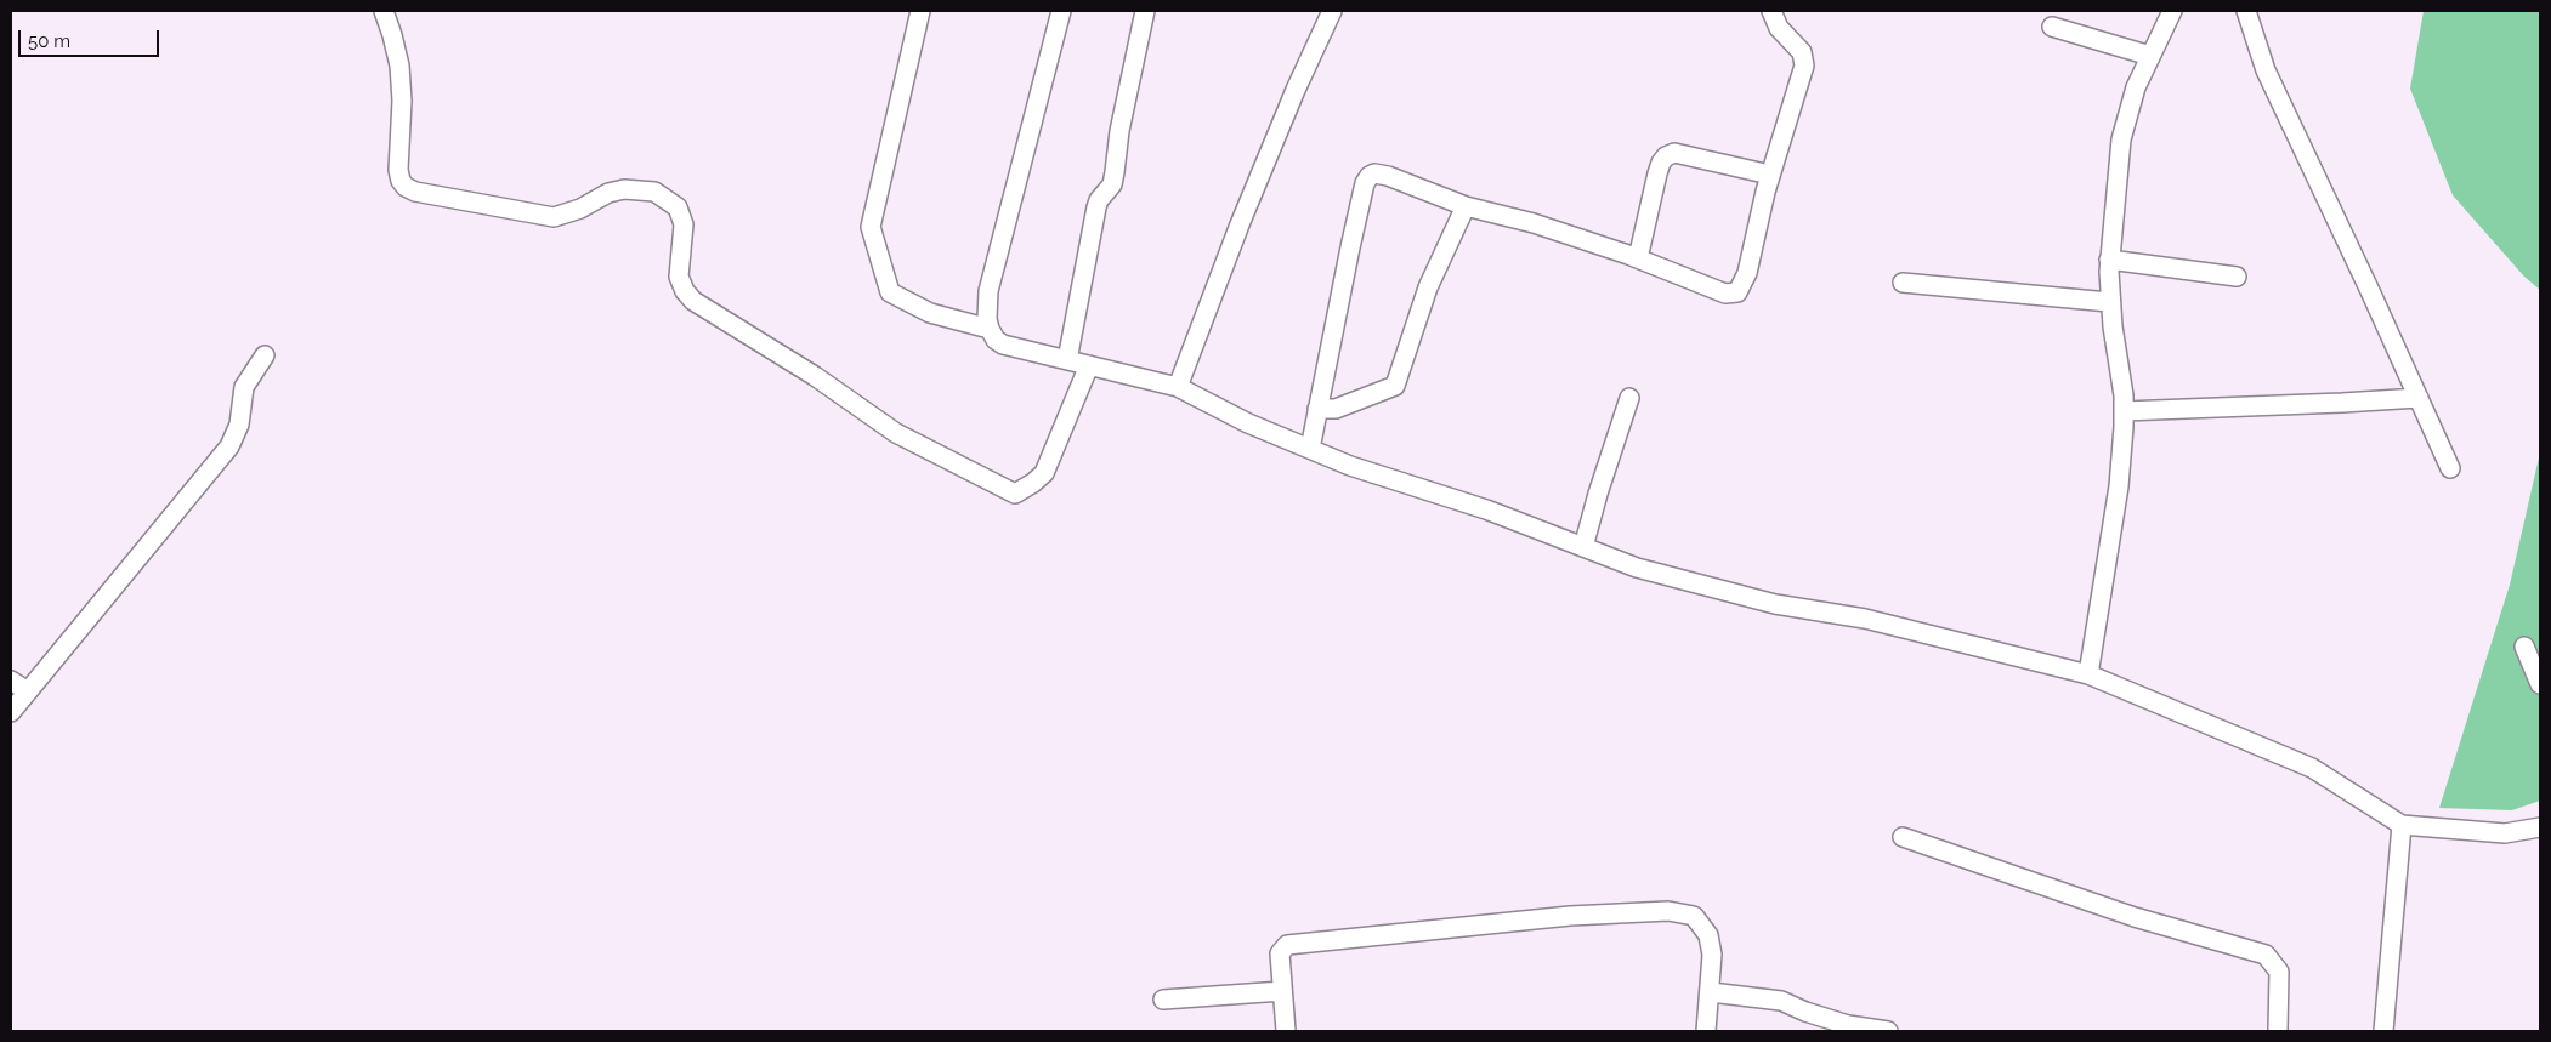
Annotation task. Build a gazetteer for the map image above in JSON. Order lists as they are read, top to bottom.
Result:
{
  "scale_bar": "50 m"
}
